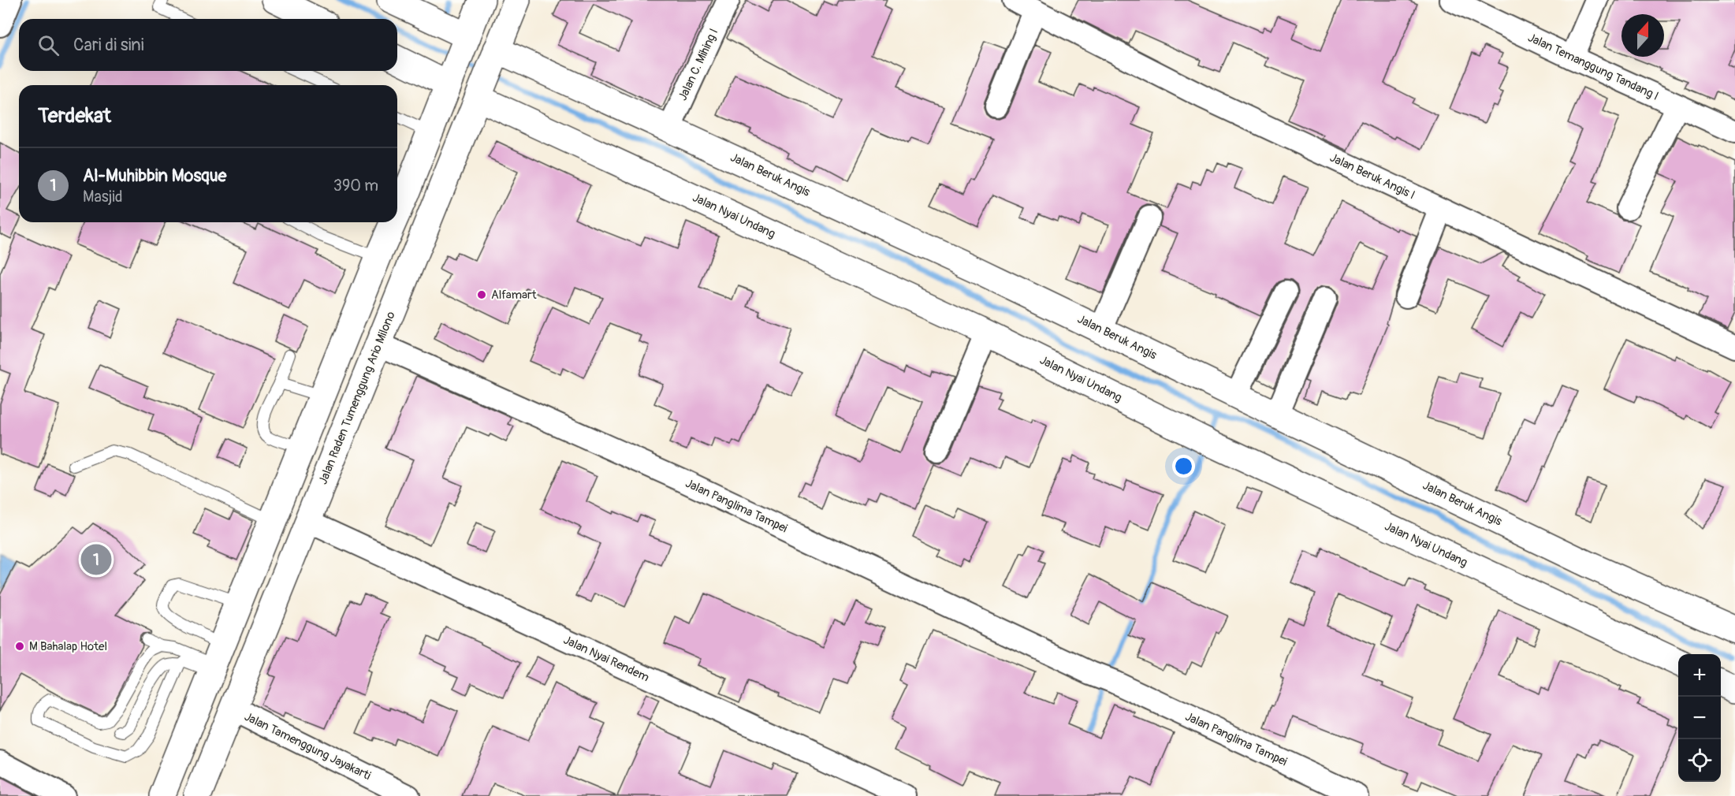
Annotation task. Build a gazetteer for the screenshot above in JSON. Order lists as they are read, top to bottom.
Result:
{
  "streets": {
    "main road": ["Jalan Beruk Angis", "Jalan Nyai Undang", "Jalan Raden Tumenggung Ario Milono"],
    "street": [
      "Jalan C. Mihing I",
      "Jalan Temanggung Tandang I",
      "Jalan Beruk Angis I",
      "Jalan Panglima Tampei",
      "Jalan Nyai Rendem",
      "Jalan Tamenggung Jayakarti"
    ]
  },
  "crossings": [
    ["Jalan C. Mihing I", "Jalan Beruk Angis"],
    ["Jalan Beruk Angis", "Jalan Raden Tumenggung Ario Milono"],
    ["Jalan Nyai Undang", "Jalan Raden Tumenggung Ario Milono"],
    ["Jalan Raden Tumenggung Ario Milono", "Jalan Panglima Tampei"],
    ["Jalan Raden Tumenggung Ario Milono", "Jalan Nyai Rendem"],
    ["Jalan Raden Tumenggung Ario Milono", "Jalan Tamenggung Jayakarti"]
  ],
  "places": ["Alfamart", "M Bahalap Hotel"],
  "north": "top",
  "page": {
    "search": "Cari di sini",
    "heading": "Terdekat",
    "list": [
      {
        "mark": "1",
        "name": "Al-Muhibbin Mosque",
        "note": "Masjid",
        "value": "390 m"
      }
    ],
    "pins": "1",
    "map_buttons": ["+", "−"]
  }
}
